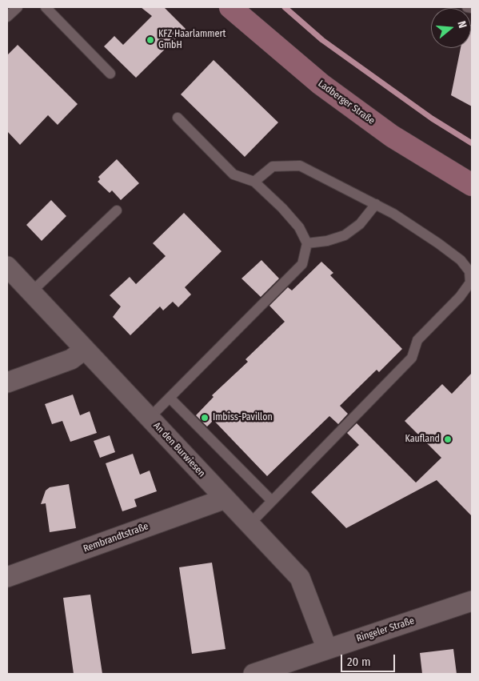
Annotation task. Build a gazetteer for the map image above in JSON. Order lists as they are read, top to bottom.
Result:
{
  "streets": {
    "main road": ["Ladberger Straße"],
    "street": ["An den Burwiesen", "Rembrandtstraße", "Ringeler Straße"]
  },
  "crossings": [
    ["An den Burwiesen", "Rembrandtstraße"],
    ["An den Burwiesen", "Ringeler Straße"]
  ],
  "places": ["KFZ Haarlammert GmbH", "Imbiss-Pavillon", "Kaufland"],
  "scale_bar": "20 m",
  "north": "right"
}
